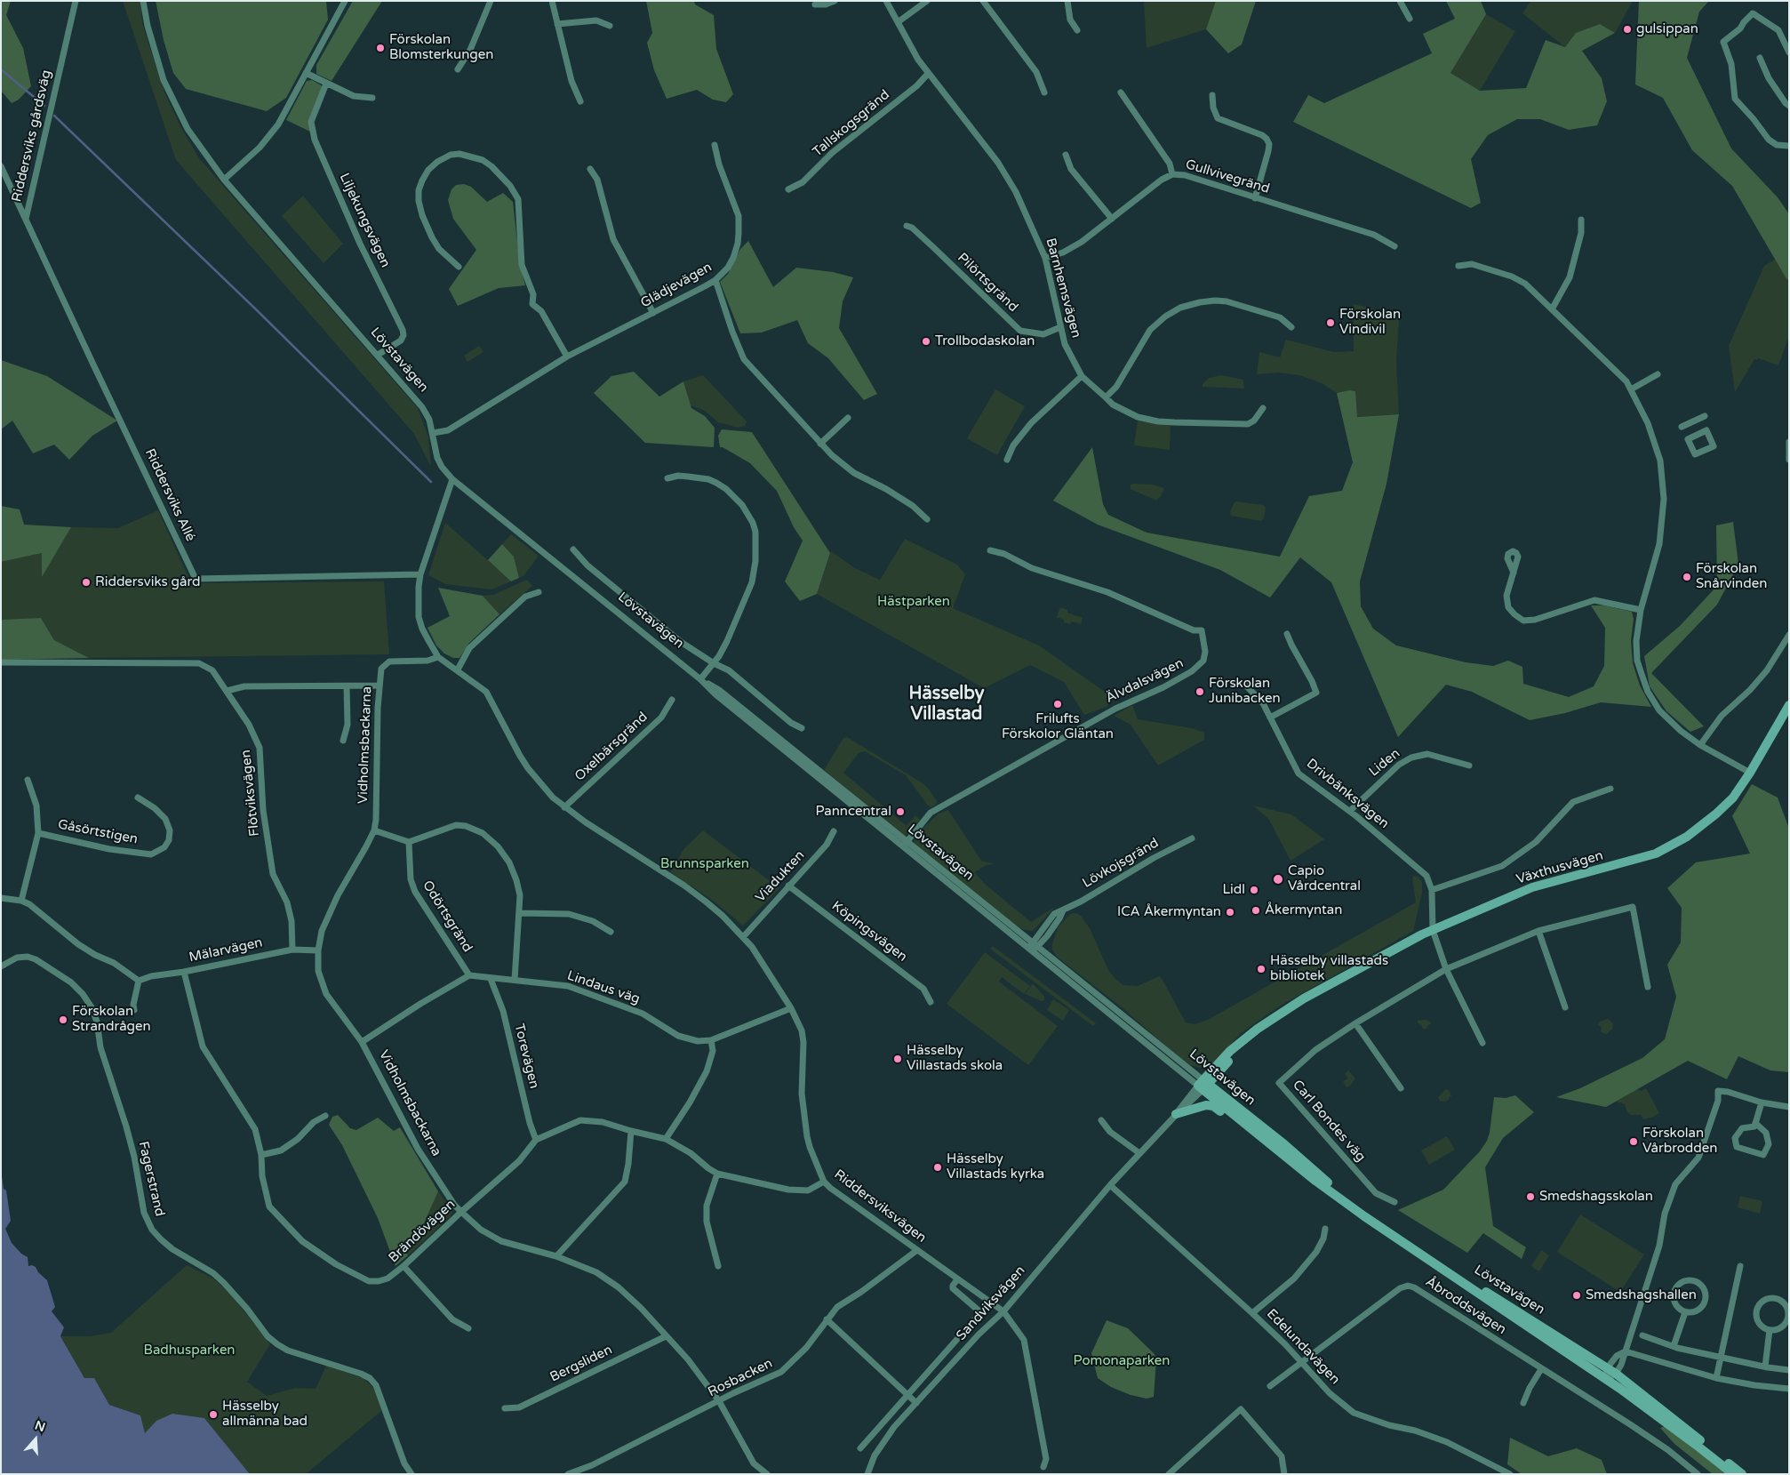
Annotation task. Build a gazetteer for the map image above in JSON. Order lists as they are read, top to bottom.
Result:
{
  "streets": {
    "street": [
      "Tallskogsgränd",
      "Riddersviks gårdsväg",
      "Gullvivegränd",
      "Liljekungsvägen",
      "Pilörtsgränd",
      "Glädjevägen",
      "Barnhemsvägen",
      "Lövstavägen",
      "Riddersviks Allé",
      "Älvdalsvägen",
      "Vidholmsbackarna",
      "Oxelbärsgränd",
      "Liden",
      "Flötviksvägen",
      "Drivbänksvägen",
      "Gåsörtstigen",
      "Lövkojsgränd",
      "Växthusvägen",
      "Viadukten",
      "Odörtsgränd",
      "Köpingsvägen",
      "Mälarvägen",
      "Lindaus väg",
      "Torevägen",
      "Carl Bondes väg",
      "Fagerstrand",
      "Riddersviksvägen",
      "Brändövägen",
      "Sandviksvägen",
      "Åbroddsvägen",
      "Edelundavägen",
      "Bergsliden",
      "Rosbacken"
    ]
  },
  "crossings": [
    ["Tallskogsgränd", "Barnhemsvägen"],
    ["Riddersviks gårdsväg", "Riddersviks Allé"],
    ["Gullvivegränd", "Barnhemsvägen"],
    ["Liljekungsvägen", "Lövstavägen"],
    ["Pilörtsgränd", "Barnhemsvägen"],
    ["Glädjevägen", "Lövstavägen"],
    ["Lövstavägen", "Älvdalsvägen"],
    ["Lövstavägen", "Lövkojsgränd"],
    ["Lövstavägen", "Växthusvägen"],
    ["Lövstavägen", "Riddersviksvägen"],
    ["Lövstavägen", "Sandviksvägen"],
    ["Riddersviks Allé", "Riddersviksvägen"],
    ["Vidholmsbackarna", "Mälarvägen"],
    ["Vidholmsbackarna", "Riddersviksvägen"],
    ["Vidholmsbackarna", "Brändövägen"],
    ["Vidholmsbackarna", "Bergsliden"],
    ["Vidholmsbackarna", "Rosbacken"],
    ["Oxelbärsgränd", "Riddersviksvägen"],
    ["Liden", "Drivbänksvägen"],
    ["Flötviksvägen", "Mälarvägen"],
    ["Drivbänksvägen", "Växthusvägen"],
    ["Växthusvägen", "Sandviksvägen"],
    ["Viadukten", "Köpingsvägen"],
    ["Viadukten", "Riddersviksvägen"],
    ["Odörtsgränd", "Lindaus väg"],
    ["Mälarvägen", "Brändövägen"],
    ["Lindaus väg", "Torevägen"],
    ["Lindaus väg", "Riddersviksvägen"],
    ["Torevägen", "Brändövägen"],
    ["Riddersviksvägen", "Brändövägen"],
    ["Riddersviksvägen", "Sandviksvägen"],
    ["Riddersviksvägen", "Rosbacken"],
    ["Sandviksvägen", "Edelundavägen"],
    ["Åbroddsvägen", "Edelundavägen"]
  ],
  "districts": ["Hässelby Villastad"],
  "parks": [
    "Hästparken",
    "Brunnsparken",
    "Badhusparken",
    "Pomonaparken"
  ],
  "places": [
    "gulsippan",
    "Förskolan Blomsterkungen",
    "Förskolan Vindivil",
    "Trollbodaskolan",
    "Förskolan Snårvinden",
    "Riddersviks gård",
    "Förskolan Junibacken",
    "Frilufts Förskolor Gläntan",
    "Panncentral",
    "Capio Vårdcentral",
    "Lidl",
    "Åkermyntan",
    "ICA Åkermyntan",
    "Hässelby villastads bibliotek",
    "Förskolan Strandrågen",
    "Hässelby Villastads skola",
    "Förskolan Vårbrodden",
    "Hässelby Villastads kyrka",
    "Smedshagsskolan",
    "Smedshagshallen",
    "Hässelby allmänna bad"
  ],
  "north": "top"
}
